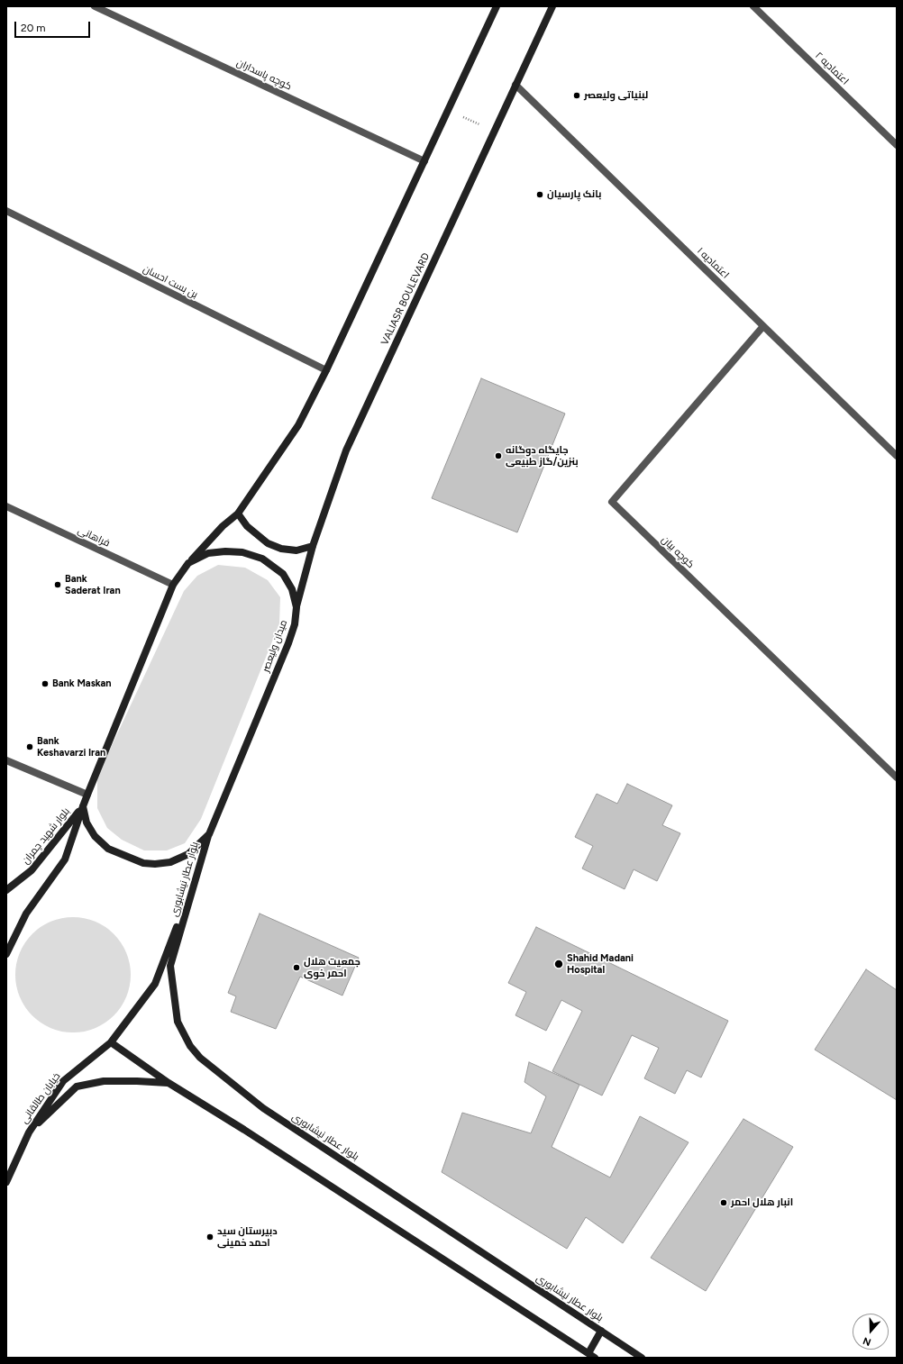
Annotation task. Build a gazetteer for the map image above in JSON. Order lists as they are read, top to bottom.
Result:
{
  "streets": {
    "main road": [
      "VALIASR BOULEVARD",
      "میدان ولیعصر",
      "بلوار شهید چمران",
      "بلوار عطار نیشابوری",
      "خیابان طالقانی"
    ],
    "street": [
      "اعتمادیه ۲",
      "کوچه پاسداران",
      "اعتمادیه ۱",
      "بن بست احسان",
      "فراهانی",
      "کوچه بیان"
    ]
  },
  "crossings": [
    ["اعتمادیه ۱", "VALIASR BOULEVARD"],
    ["اعتمادیه ۱", "کوچه بیان"],
    ["VALIASR BOULEVARD", "میدان ولیعصر"],
    ["فراهانی", "میدان ولیعصر"],
    ["میدان ولیعصر", "بلوار شهید چمران"],
    ["میدان ولیعصر", "بلوار عطار نیشابوری"],
    ["بلوار عطار نیشابوری", "خیابان طالقانی"]
  ],
  "places": [
    "لبنیاتی ولیعصر",
    "بانک پارسیان",
    "جایگاه دوگانه بنزین/گاز طبیعی",
    "Bank Saderat Iran",
    "Bank Maskan",
    "Bank Keshavarzi Iran",
    "Shahid Madani Hospital",
    "جمعیت هلال احمر خوی",
    "انبار هلال احمر",
    "دبیرستان سید احمد خمینی"
  ],
  "scale_bar": "20 m",
  "north": "bottom"
}
